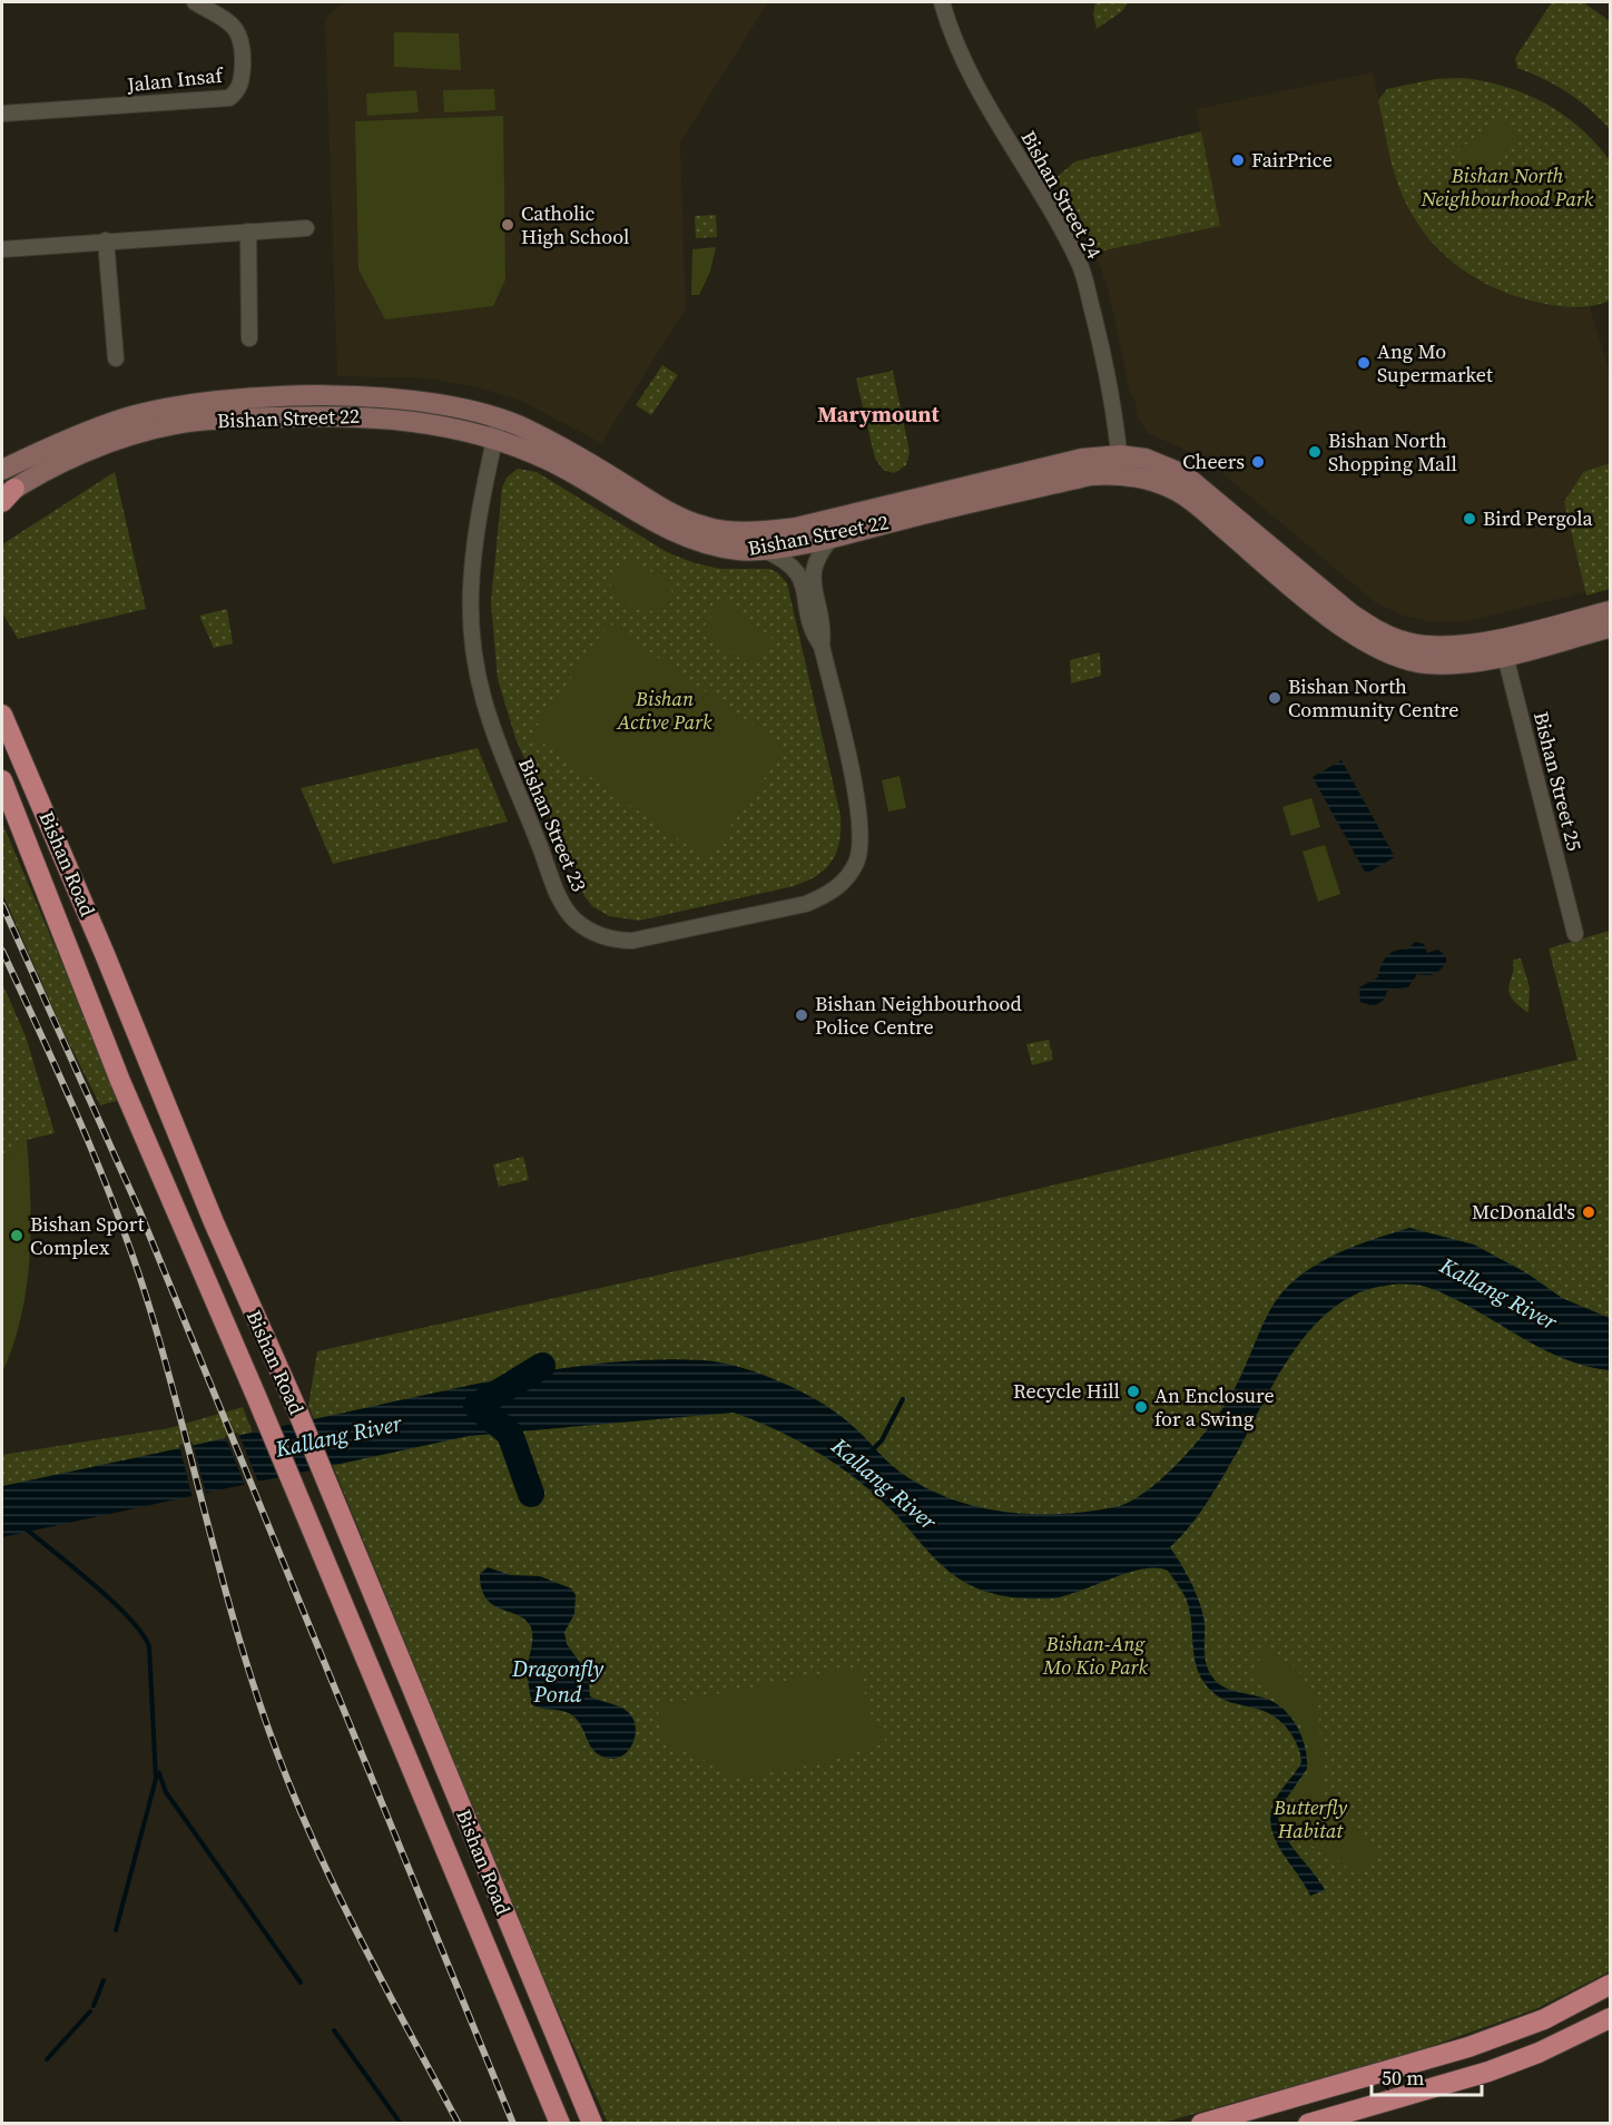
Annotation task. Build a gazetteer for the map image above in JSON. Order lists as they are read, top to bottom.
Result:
{
  "streets": {
    "main road": ["Bishan Street 22", "Bishan Road"],
    "street": [
      "Jalan Insaf",
      "Bishan Street 24",
      "Bishan Street 25",
      "Bishan Street 23"
    ]
  },
  "crossings": [
    ["Bishan Street 24", "Bishan Street 22"],
    ["Bishan Street 22", "Bishan Street 25"],
    ["Bishan Street 22", "Bishan Street 23"]
  ],
  "districts": ["Marymount"],
  "water": ["Kallang River", "Dragonfly Pond"],
  "parks": [
    "Bishan North Neighbourhood Park",
    "Bishan Active Park",
    "Bishan-Ang Mo Kio Park",
    "Butterfly Habitat"
  ],
  "places": [
    "FairPrice",
    "Catholic High School",
    "Ang Mo Supermarket",
    "Bishan North Shopping Mall",
    "Cheers",
    "Bird Pergola",
    "Bishan North Community Centre",
    "Bishan Neighbourhood Police Centre",
    "McDonald's",
    "Bishan Sport Complex",
    "Recycle Hill",
    "An Enclosure for a Swing"
  ],
  "scale_bar": "50 m"
}
